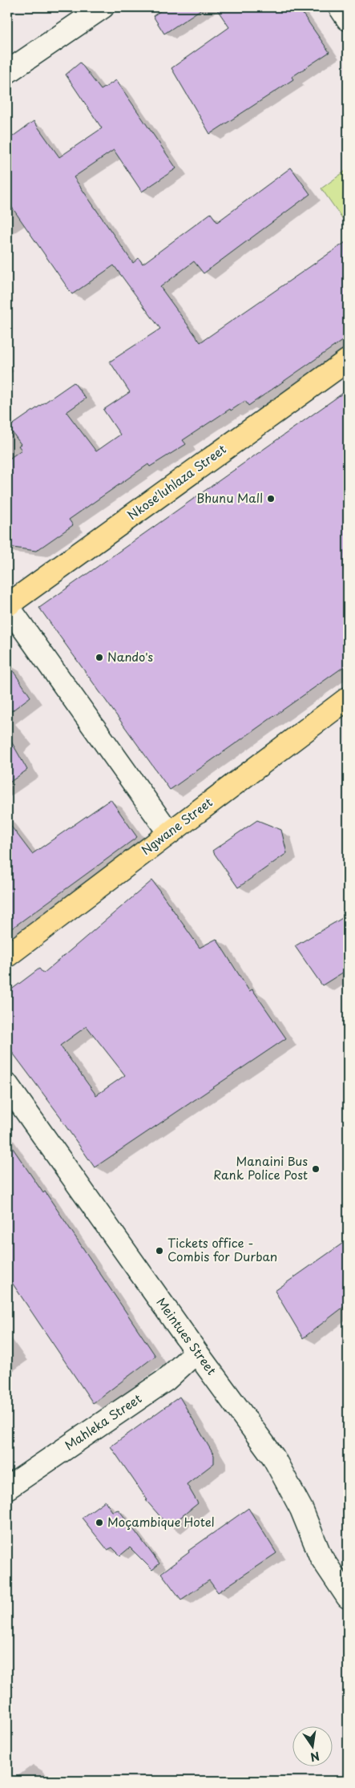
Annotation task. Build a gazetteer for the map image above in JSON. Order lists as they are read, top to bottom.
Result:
{
  "streets": {
    "main road": ["Nkose'luhlaza Street", "Ngwane Street"],
    "street": ["Meintues Street", "Mahleka Street"]
  },
  "crossings": [
    ["Meintues Street", "Mahleka Street"]
  ],
  "places": [
    "Bhunu Mall",
    "Nando's",
    "Manaini Bus Rank Police Post",
    "Tickets office - Combis for Durban",
    "Moçambique Hotel"
  ],
  "north": "bottom"
}
